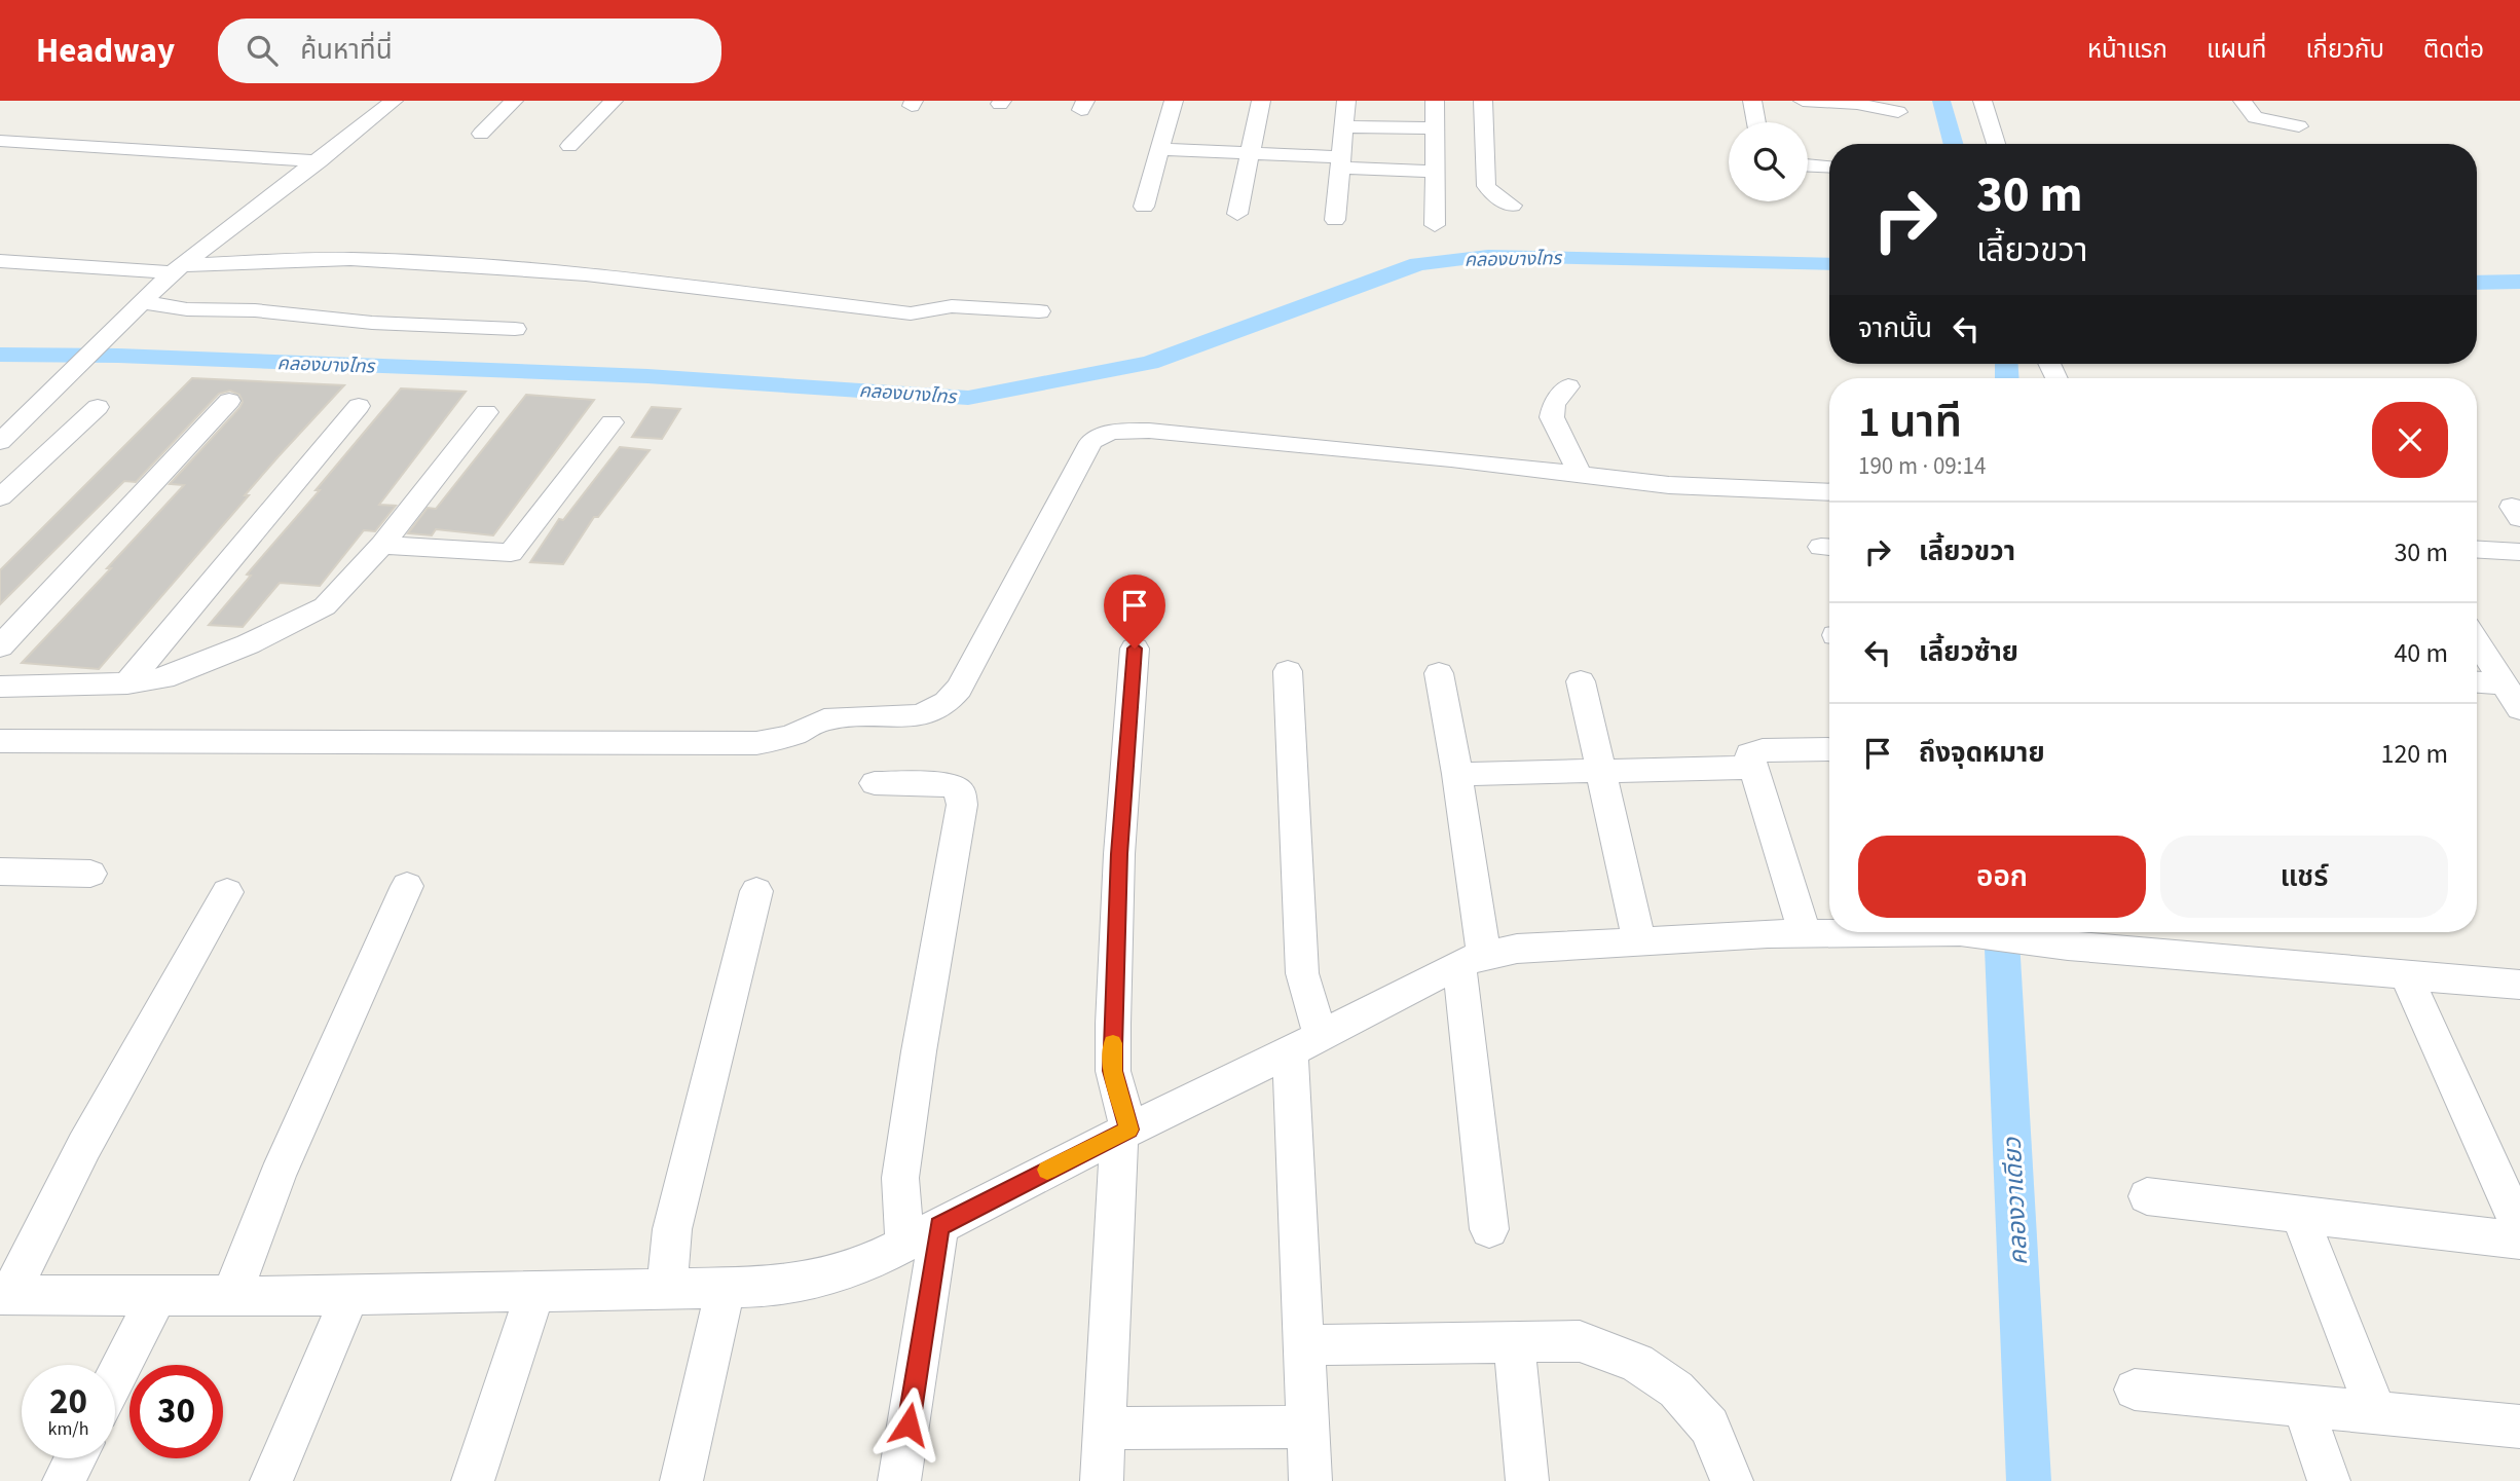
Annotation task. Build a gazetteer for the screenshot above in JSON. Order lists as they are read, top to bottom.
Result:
{
  "water": ["คลองบางไทร", "คลองวาเดียว"],
  "page": {
    "header": "Headway",
    "search": "ค้นหาที่นี่",
    "nav": [
      "หน้าแรก",
      "แผนที่",
      "เกี่ยวกับ",
      "ติดต่อ"
    ],
    "turn": ["30 m", "เลี้ยวขวา"],
    "then": "จากนั้น",
    "heading": ["1 นาที", "190 m · 09:14"],
    "list": [
      {
        "name": "เลี้ยวขวา",
        "value": "30 m"
      },
      {
        "name": "เลี้ยวซ้าย",
        "value": "40 m"
      },
      {
        "name": "ถึงจุดหมาย",
        "value": "120 m"
      }
    ],
    "buttons": ["ออก", "แชร์"],
    "speed": "20 km/h",
    "limit": "30"
  }
}
